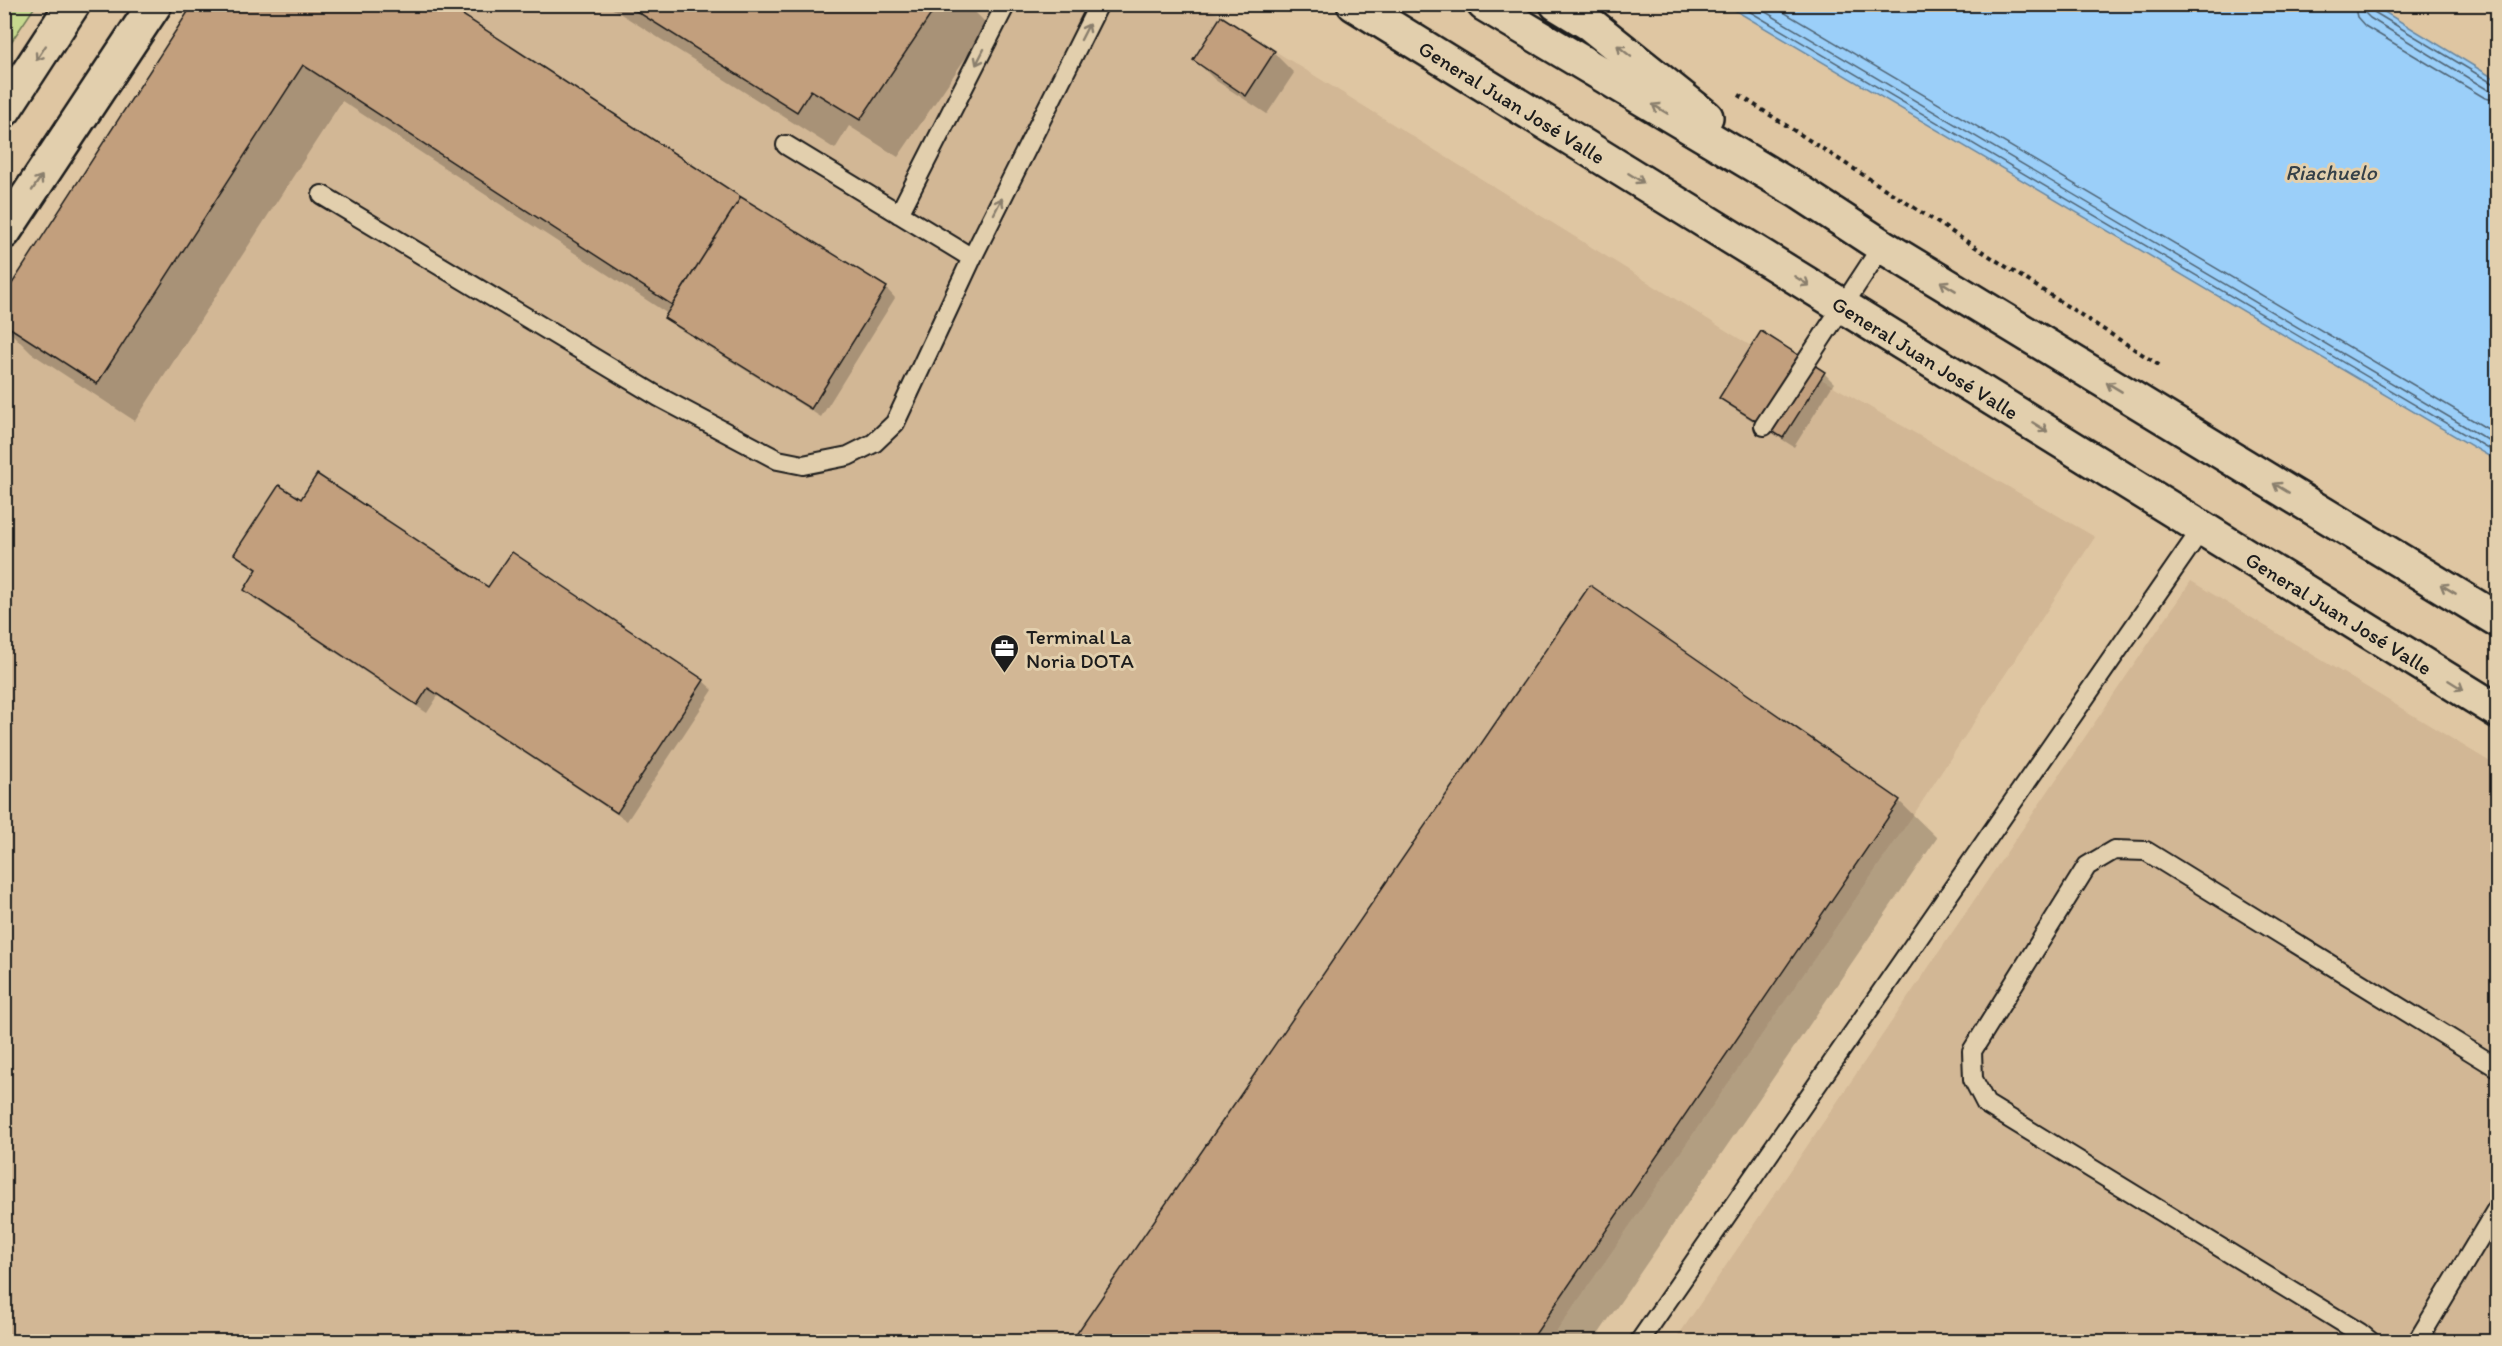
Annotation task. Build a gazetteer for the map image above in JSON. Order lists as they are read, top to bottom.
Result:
{
  "streets": {
    "main road": ["General Juan José Valle"]
  },
  "water": ["Riachuelo"],
  "places": {
    "office": ["Terminal La Noria DOTA"]
  }
}
